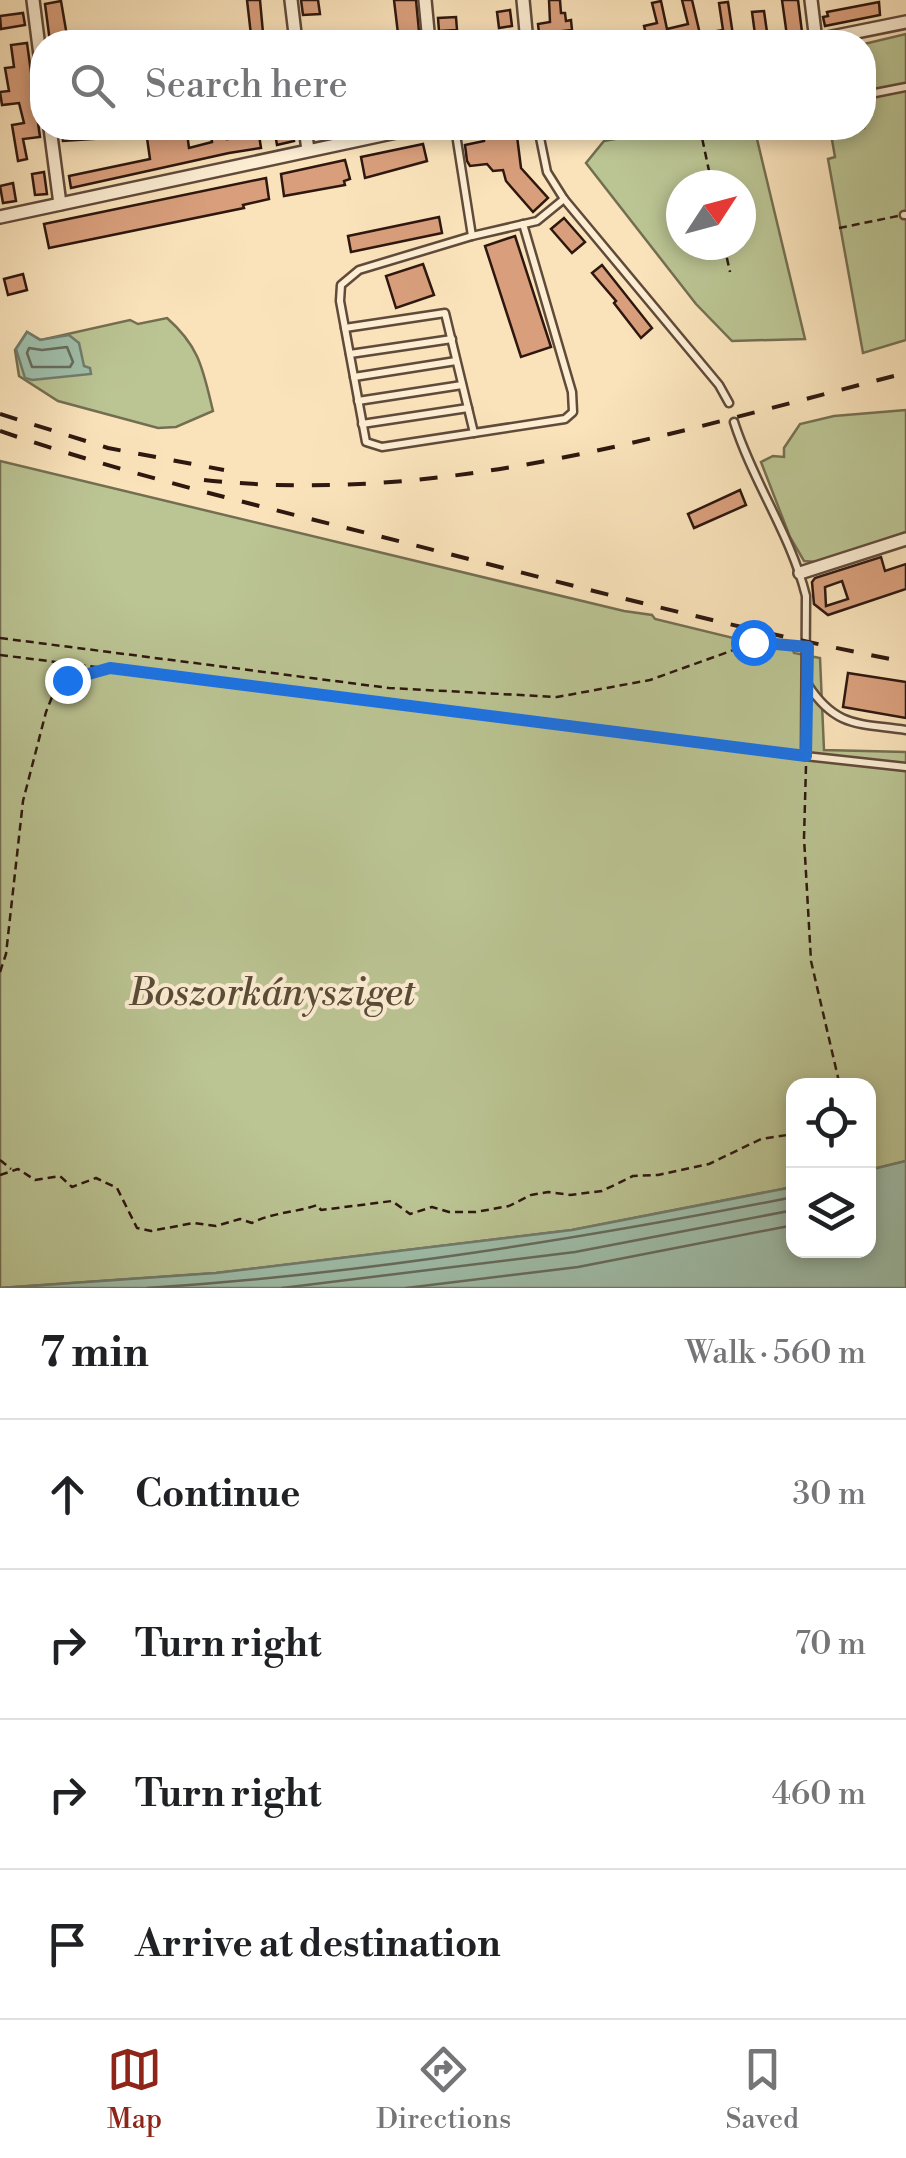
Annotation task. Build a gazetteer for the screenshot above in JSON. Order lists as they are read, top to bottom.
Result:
{
  "parks": ["Boszorkánysziget"],
  "north": "top right",
  "page": {
    "search": "Search here",
    "heading": ["7 min", "Walk · 560 m"],
    "list": [
      ["Continue", "30 m"],
      ["Turn right", "70 m"],
      ["Turn right", "460 m"],
      "Arrive at destination"
    ],
    "nav": ["Map", "Directions", "Saved"]
  }
}
